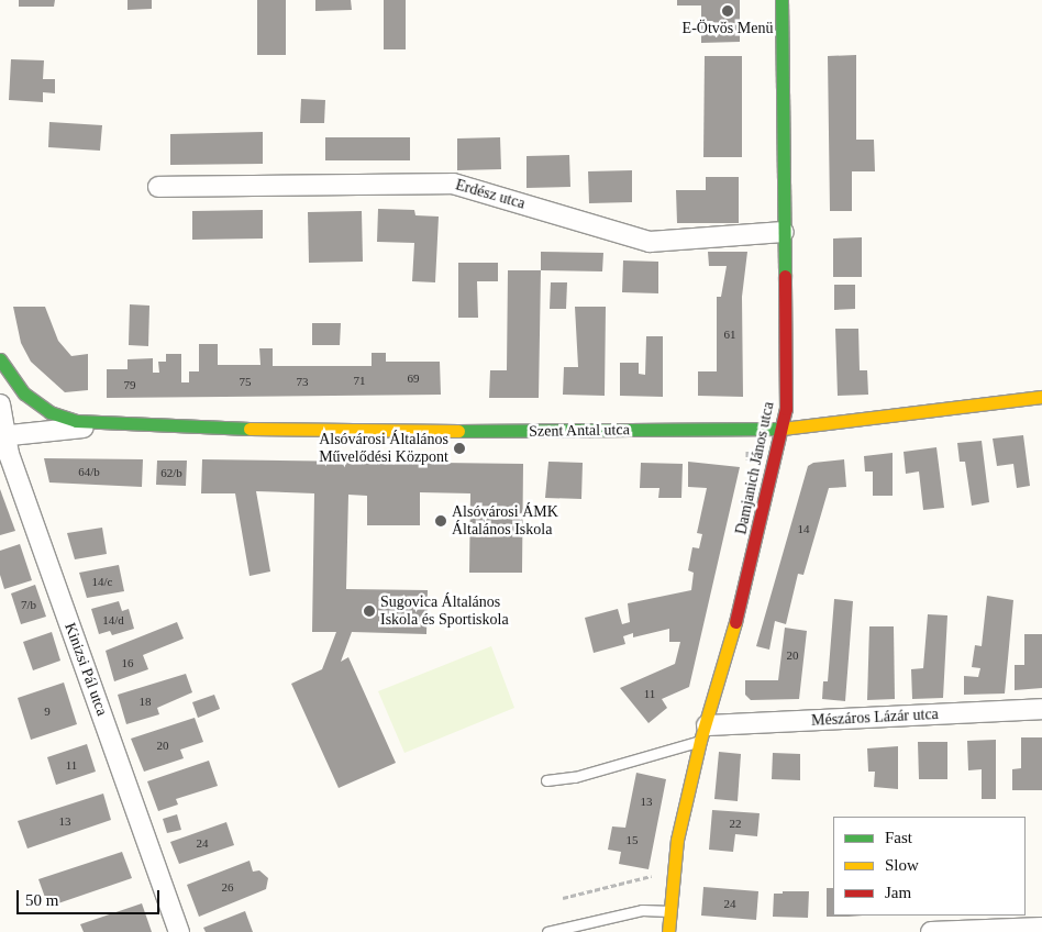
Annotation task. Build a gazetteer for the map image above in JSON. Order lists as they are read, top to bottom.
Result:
{
  "streets": {
    "main road": ["Szent Antal utca", "Damjanich János utca"],
    "street": ["Erdész utca", "Kinizsi Pál utca", "Mészáros Lázár utca"]
  },
  "crossings": [
    ["Erdész utca", "Damjanich János utca"],
    ["Szent Antal utca", "Damjanich János utca"],
    ["Szent Antal utca", "Kinizsi Pál utca"],
    ["Damjanich János utca", "Mészáros Lázár utca"]
  ],
  "places": [
    "E-Ötvös Menü",
    "Alsóvárosi Általános Művelődési Központ",
    "Alsóvárosi ÁMK Általános Iskola",
    "Sugovica Általános Iskola és Sportiskola"
  ],
  "house_numbers": [
    "61",
    "69",
    "71",
    "75",
    "73",
    "79",
    "64/b",
    "62/b",
    "14",
    "14/c",
    "7/b",
    "14/d",
    "20",
    "16",
    "11",
    "18",
    "9",
    "20",
    "11",
    "13",
    "13",
    "22",
    "15",
    "24",
    "26",
    "24"
  ],
  "legend": ["Fast", "Slow", "Jam"],
  "scale_bar": "50 m"
}
